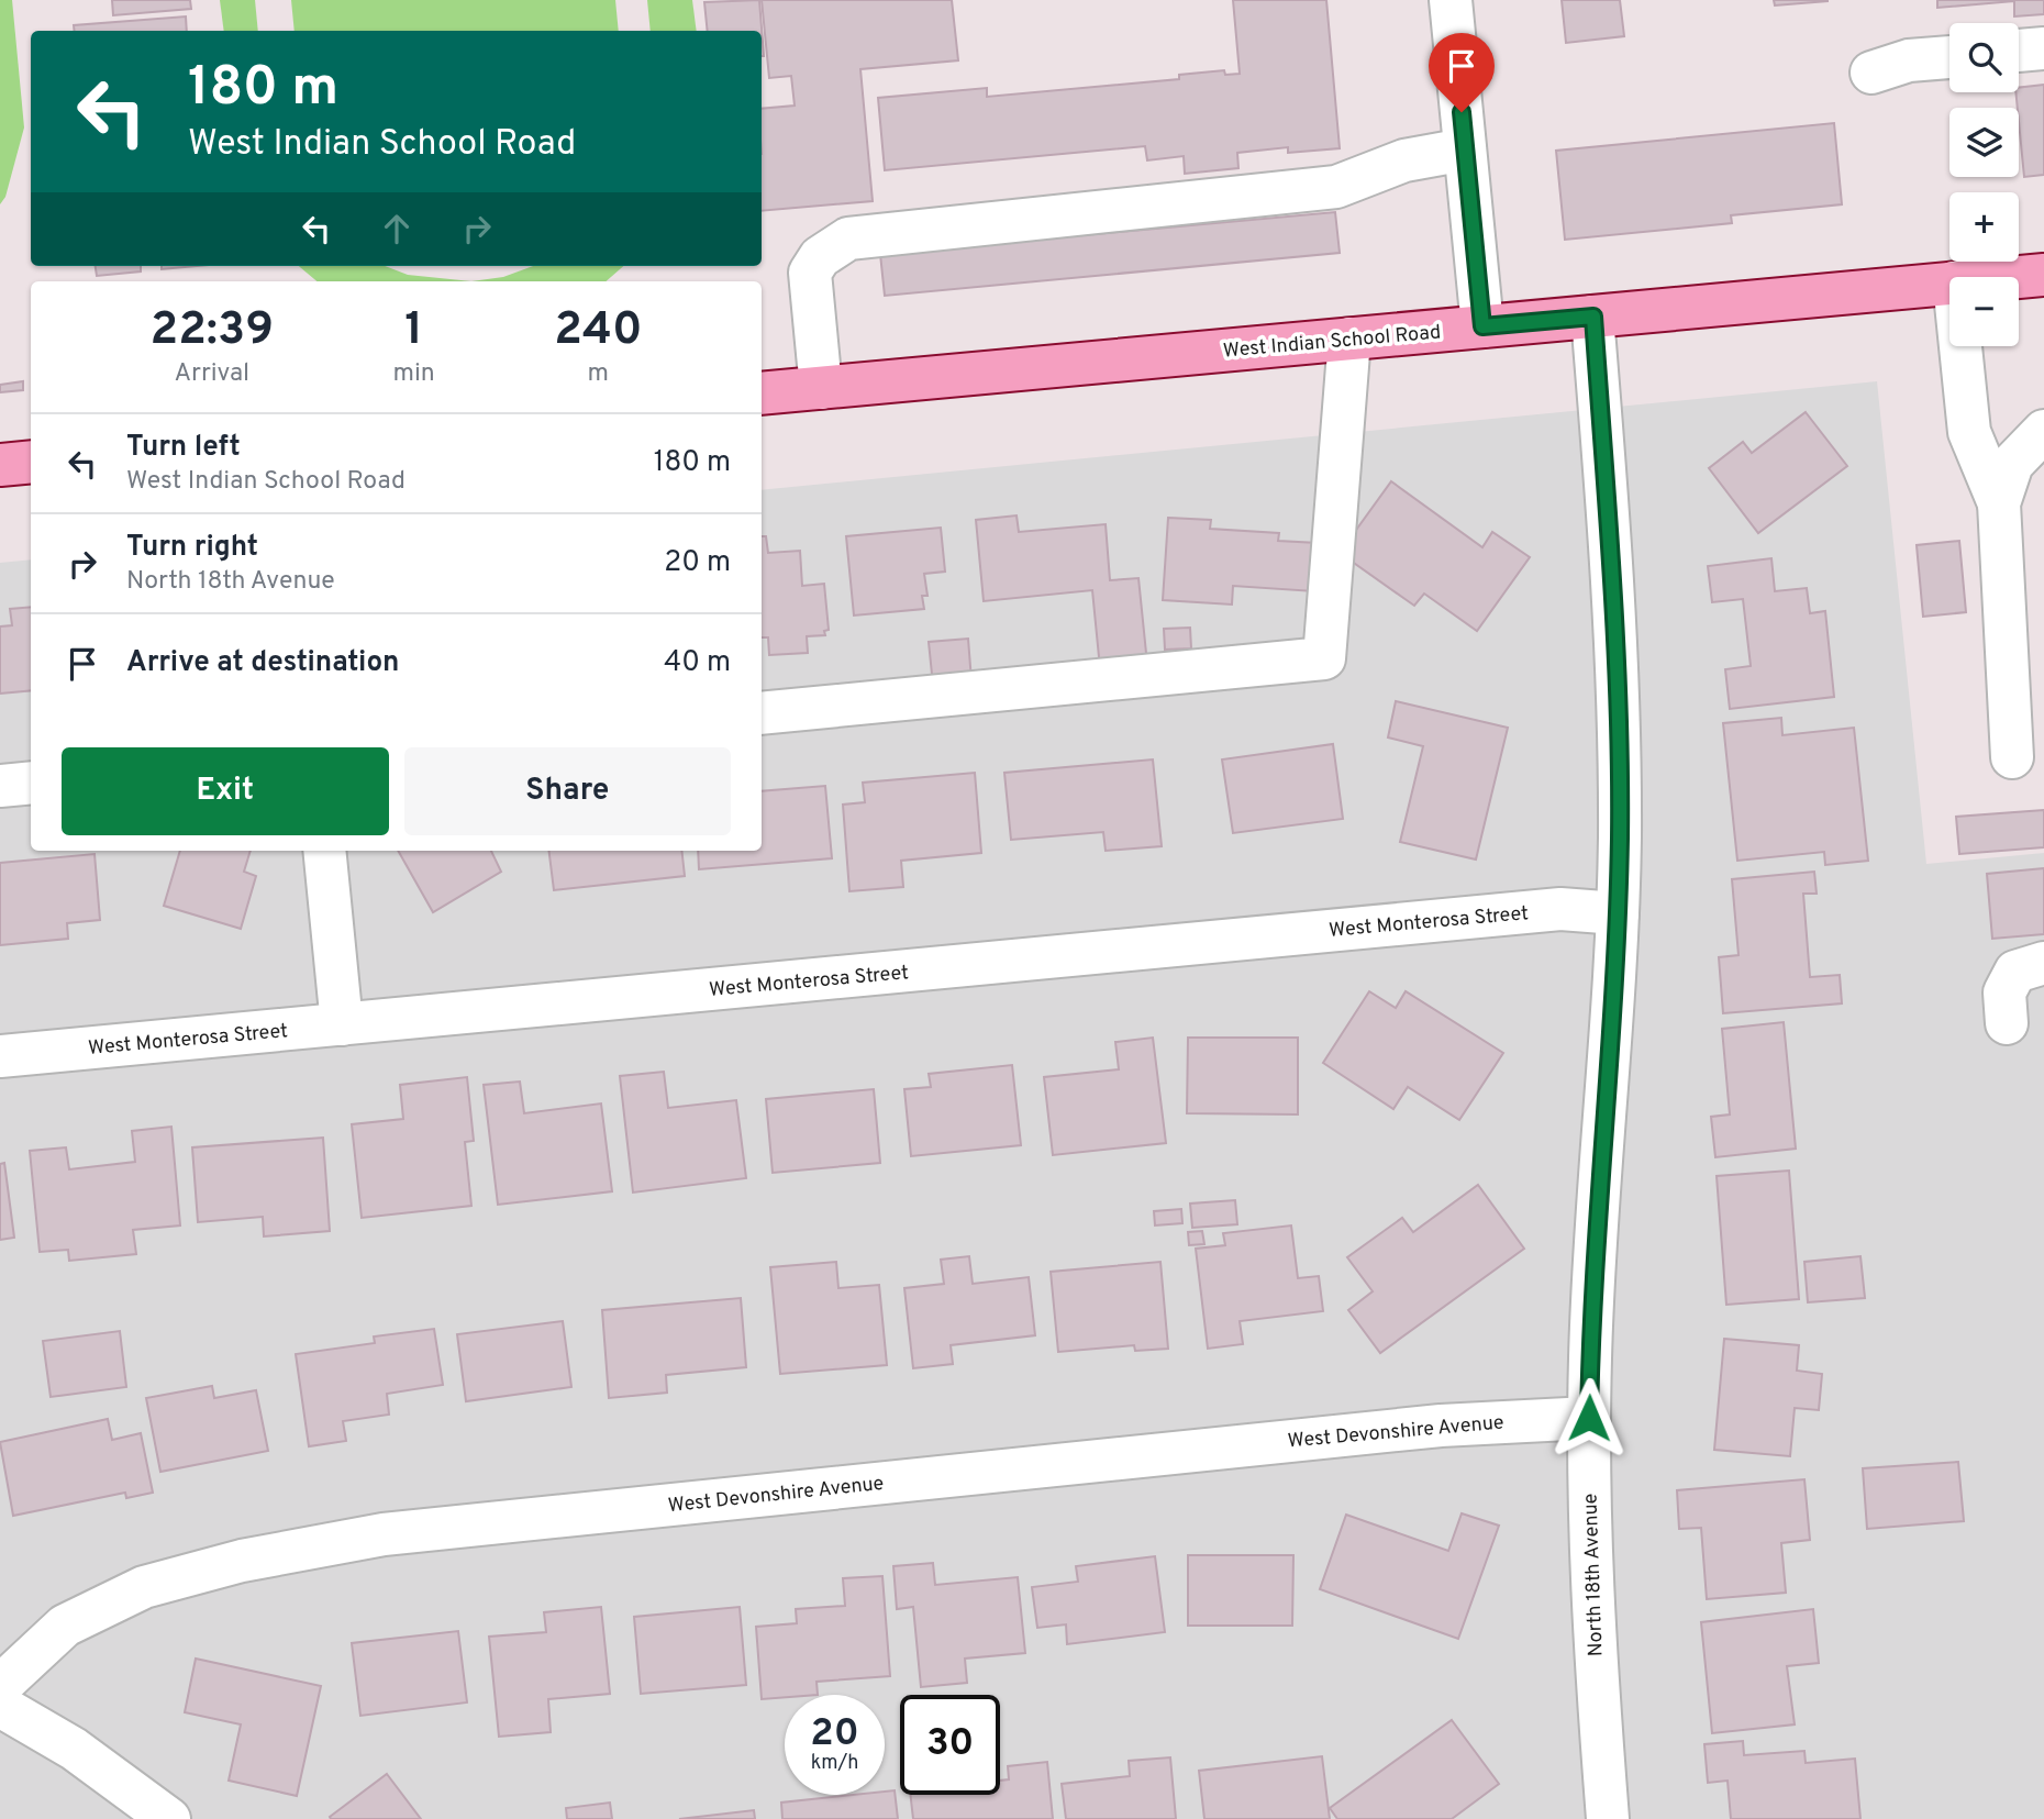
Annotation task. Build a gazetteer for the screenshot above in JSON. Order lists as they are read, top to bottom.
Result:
{
  "streets": {
    "main road": ["West Indian School Road"],
    "street": ["West Monterosa Street", "West Devonshire Avenue", "North 18th Avenue"]
  },
  "crossings": [
    ["West Indian School Road", "North 18th Avenue"],
    ["West Monterosa Street", "North 18th Avenue"],
    ["West Devonshire Avenue", "North 18th Avenue"]
  ],
  "page": {
    "map_buttons": ["+", "−"],
    "turn": ["180 m", "West Indian School Road"],
    "eta": [
      "22:39",
      "Arrival",
      "1",
      "min",
      "240",
      "m"
    ],
    "list": [
      {
        "name": "Turn left",
        "note": "West Indian School Road",
        "value": "180 m"
      },
      {
        "name": "Turn right",
        "note": "North 18th Avenue",
        "value": "20 m"
      },
      {
        "name": "Arrive at destination",
        "value": "40 m"
      }
    ],
    "buttons": ["Exit", "Share"],
    "speed": "20 km/h",
    "limit": "30"
  }
}
